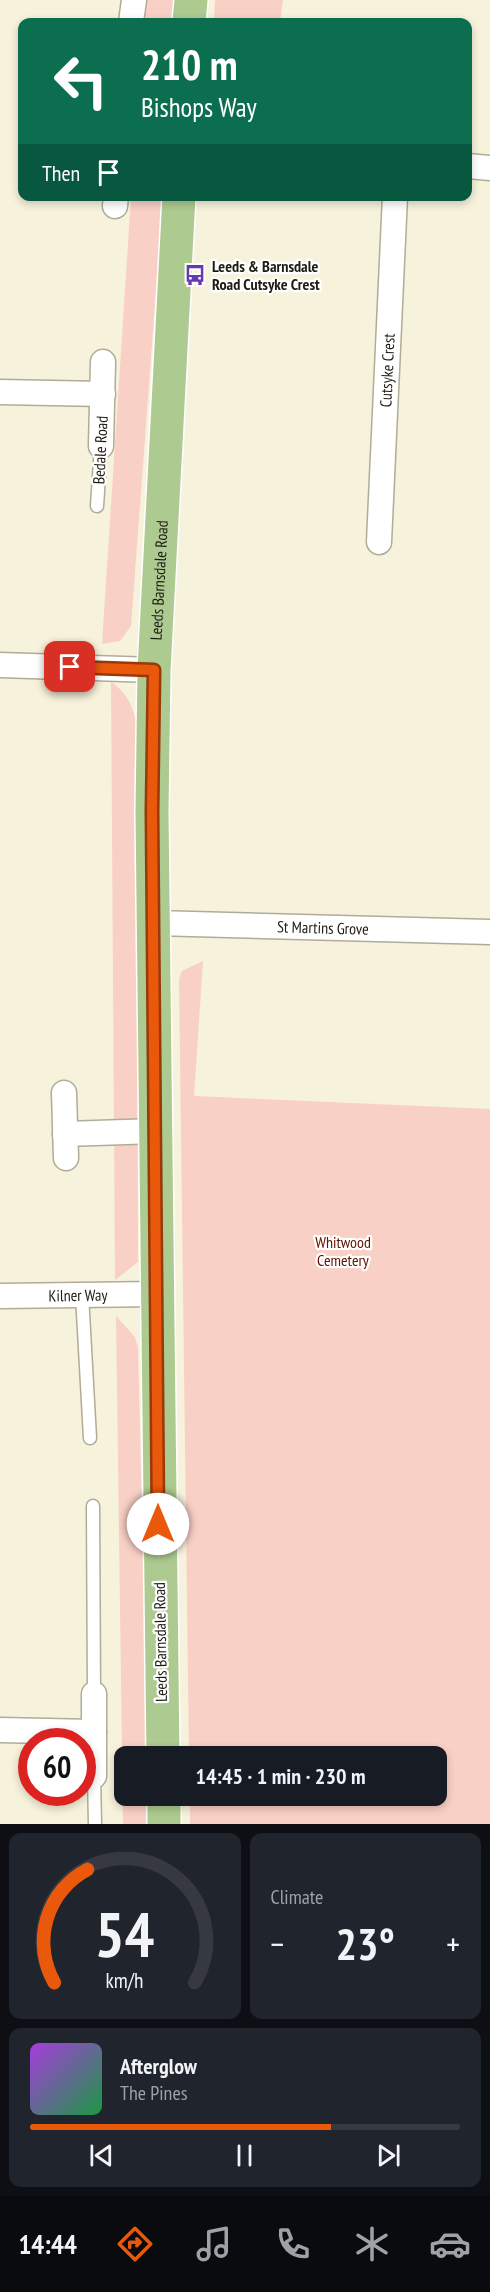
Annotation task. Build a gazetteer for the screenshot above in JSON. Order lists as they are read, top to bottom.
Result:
{
  "streets": {
    "main road": ["Leeds Barnsdale Road"],
    "street": [
      "Cutsyke Crest",
      "Bedale Road",
      "St Martins Grove",
      "Kilner Way"
    ]
  },
  "crossings": [
    ["Leeds Barnsdale Road", "St Martins Grove"],
    ["Leeds Barnsdale Road", "Kilner Way"]
  ],
  "parks": ["Whitwood Cemetery"],
  "places": {
    "bus stop": ["Leeds & Barnsdale Road Cutsyke Crest"]
  },
  "page": {
    "turn": ["210 m", "Bishops Way"],
    "then": "Then",
    "limit": "60",
    "trip": "14:45 · 1 min · 230 m",
    "tile": "Climate",
    "heat": ["−", "23°", "+"],
    "song": ["Afterglow", "The Pines"],
    "tabs": "14:44",
    "gauge": ["54", "km/h"]
  }
}
